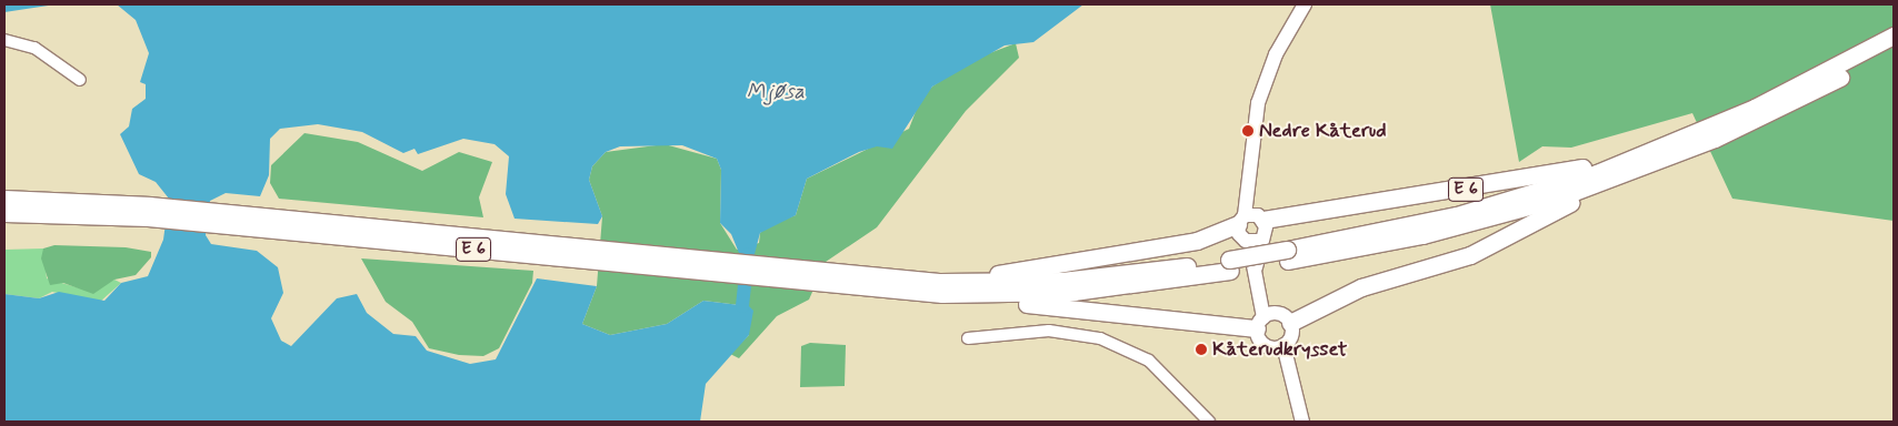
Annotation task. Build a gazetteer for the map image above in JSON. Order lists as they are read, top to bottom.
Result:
{
  "streets": {
    "highway": ["E 6"]
  },
  "water": ["Mjøsa"],
  "places": ["Nedre Kåterud", "Kåterudkrysset"]
}
